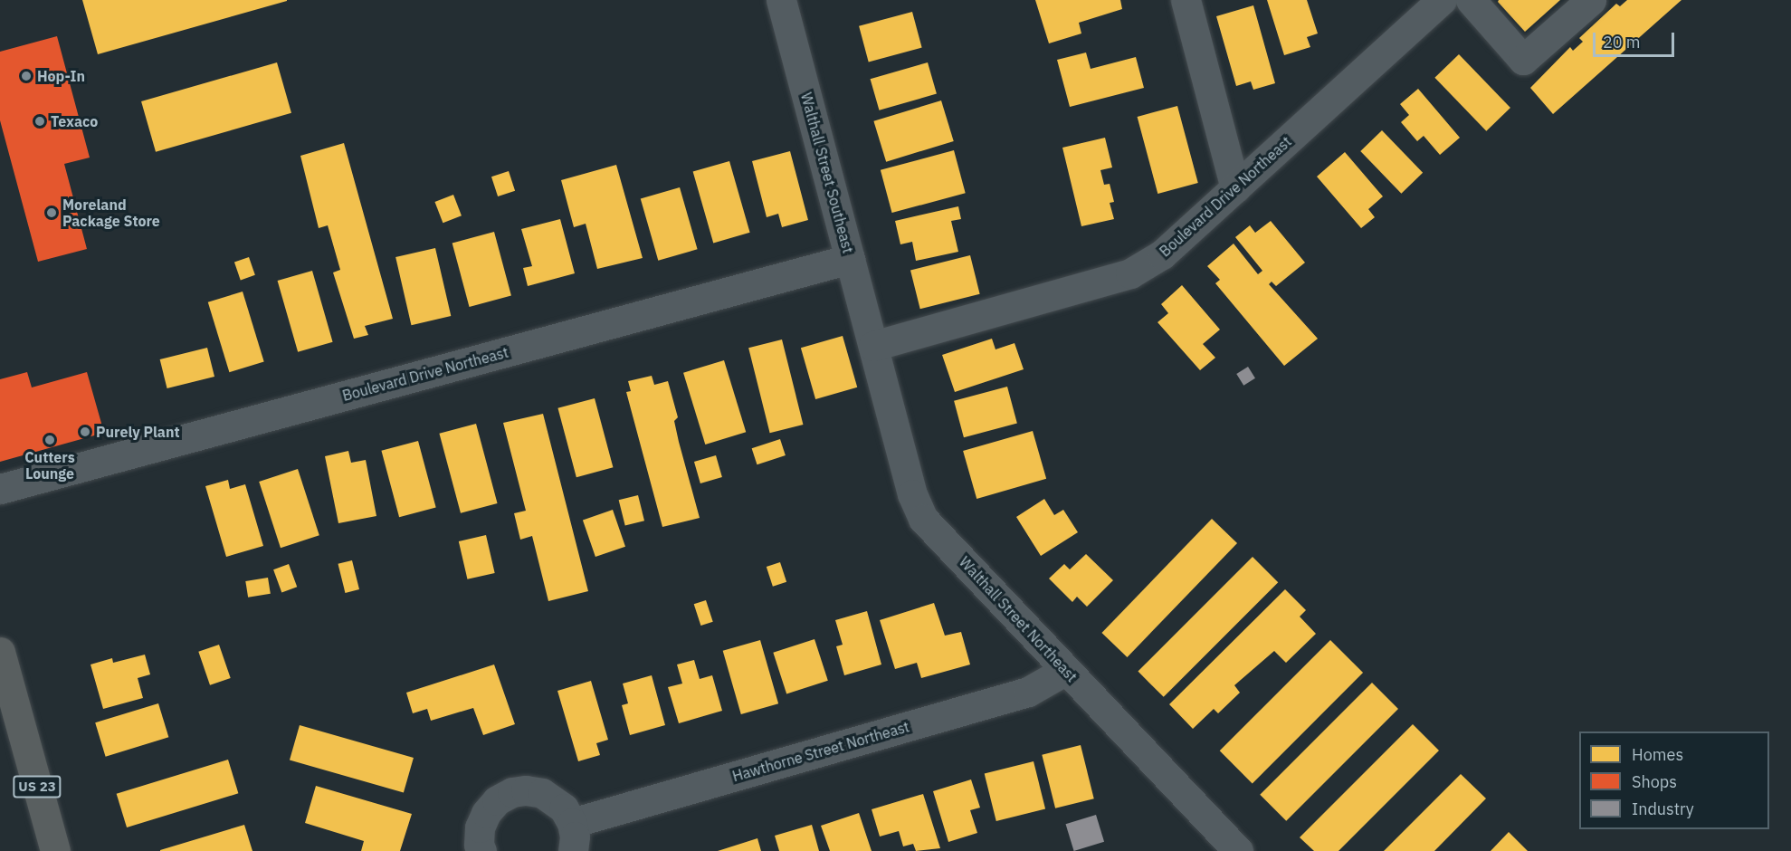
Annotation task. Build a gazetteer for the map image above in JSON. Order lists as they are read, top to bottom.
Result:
{
  "streets": {
    "highway": ["US 23"],
    "street": [
      "Walthall Street Southeast",
      "Boulevard Drive Northeast",
      "Walthall Street Northeast",
      "Hawthorne Street Northeast"
    ]
  },
  "crossings": [
    ["Walthall Street Southeast", "Boulevard Drive Northeast"],
    ["Walthall Street Southeast", "Walthall Street Northeast"],
    ["Boulevard Drive Northeast", "Walthall Street Northeast"],
    ["Walthall Street Northeast", "Hawthorne Street Northeast"]
  ],
  "places": [
    "Hop-In",
    "Texaco",
    "Moreland Package Store",
    "Purely Plant",
    "Cutters Lounge"
  ],
  "legend": ["Homes", "Shops", "Industry"],
  "scale_bar": "20 m"
}
